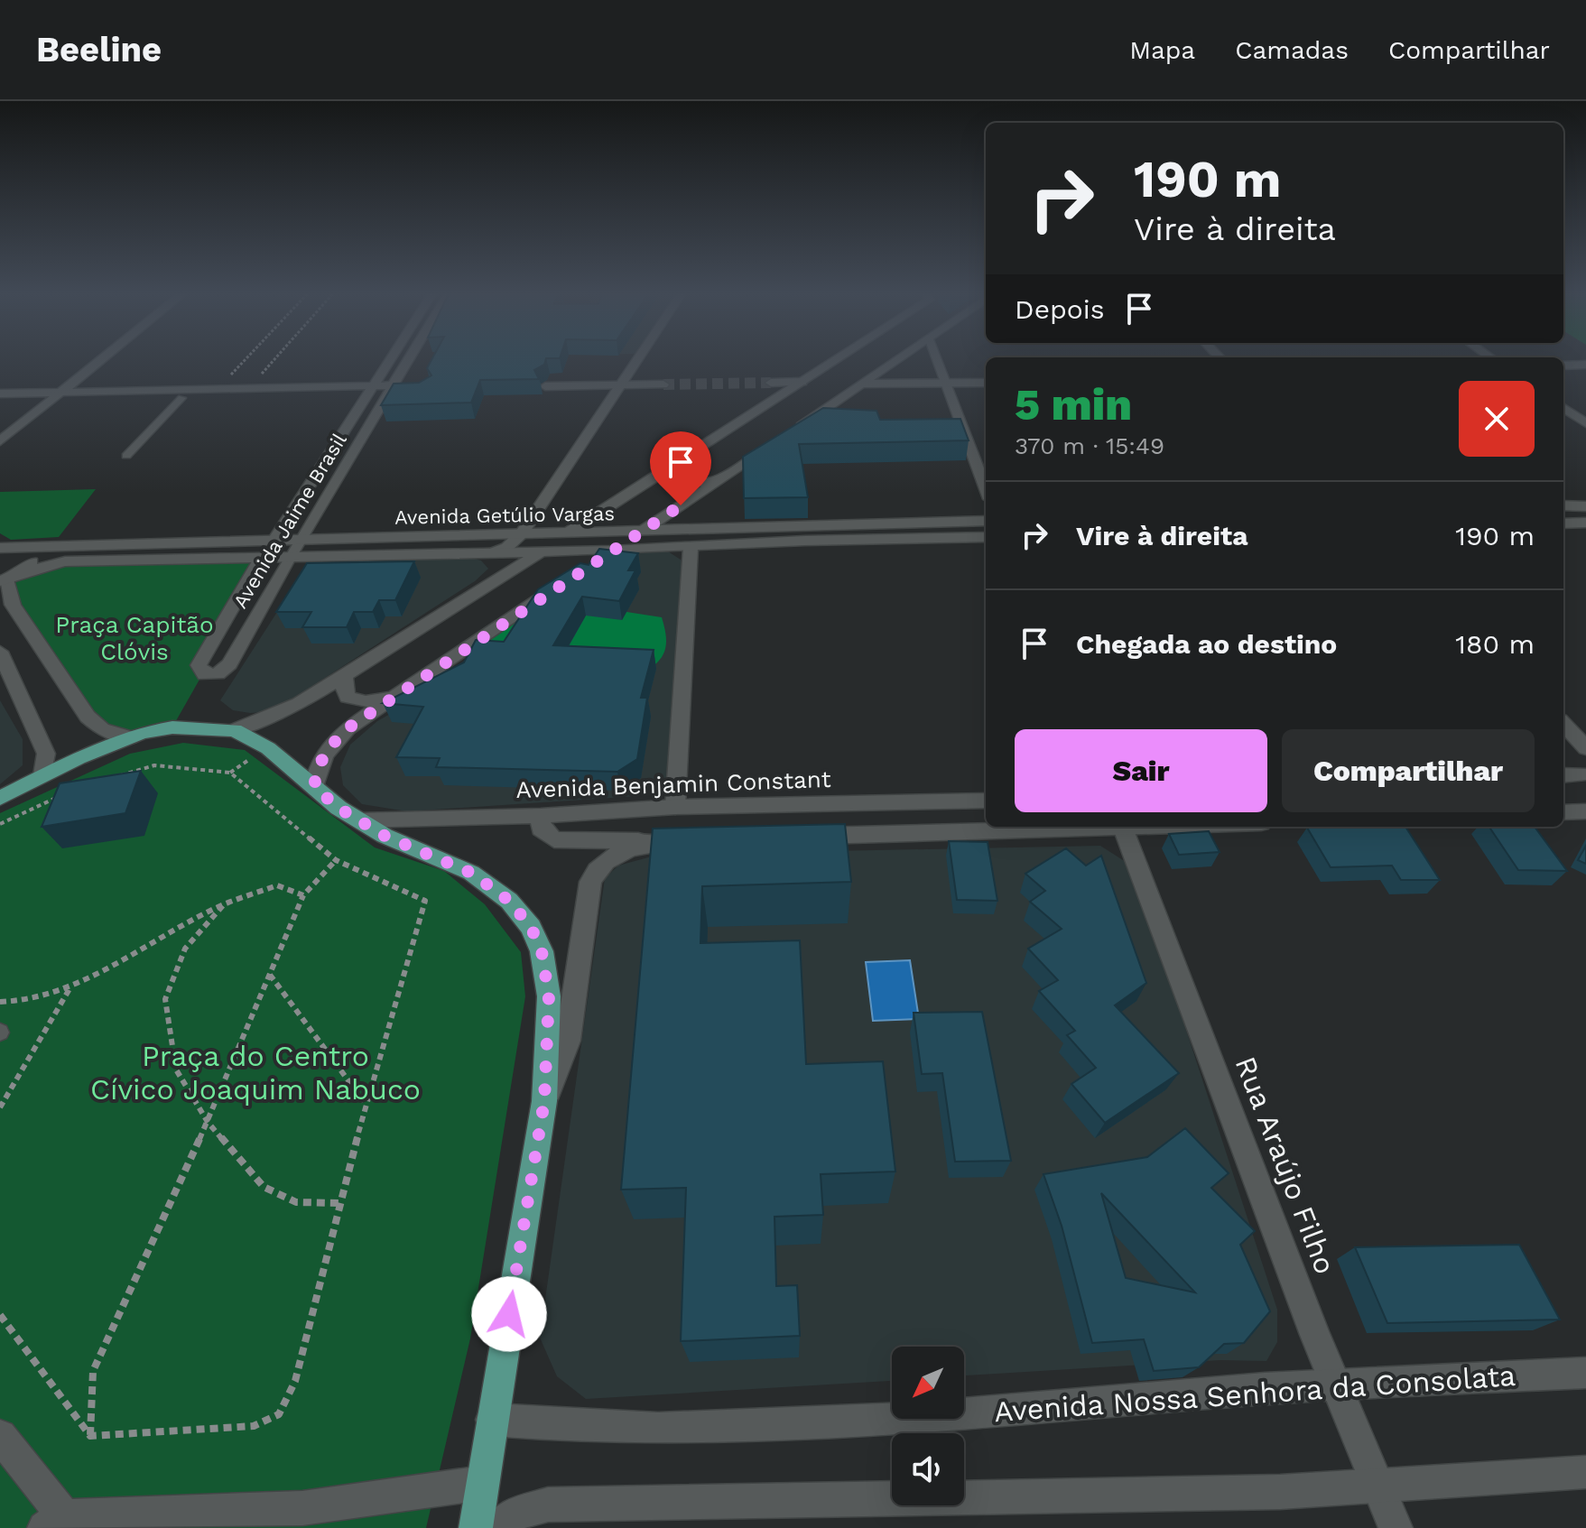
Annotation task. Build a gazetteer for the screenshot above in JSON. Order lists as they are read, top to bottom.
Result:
{
  "streets": {
    "main road": [
      "Avenida Getúlio Vargas",
      "Avenida Jaime Brasil",
      "Avenida Benjamin Constant",
      "Rua Araújo Filho",
      "Avenida Nossa Senhora da Consolata"
    ]
  },
  "crossings": [
    ["Avenida Getúlio Vargas", "Avenida Jaime Brasil"],
    ["Rua Araújo Filho", "Avenida Nossa Senhora da Consolata"]
  ],
  "parks": ["Praça Capitão Clóvis", "Praça do Centro Cívico Joaquim Nabuco"],
  "north": "bottom left",
  "page": {
    "header": "Beeline",
    "nav": ["Mapa", "Camadas", "Compartilhar"],
    "turn": ["190 m", "Vire à direita"],
    "then": "Depois",
    "heading": ["5 min", "370 m · 15:49"],
    "list": [
      {
        "name": "Vire à direita",
        "value": "190 m"
      },
      {
        "name": "Chegada ao destino",
        "value": "180 m"
      }
    ],
    "buttons": ["Sair", "Compartilhar"]
  }
}
